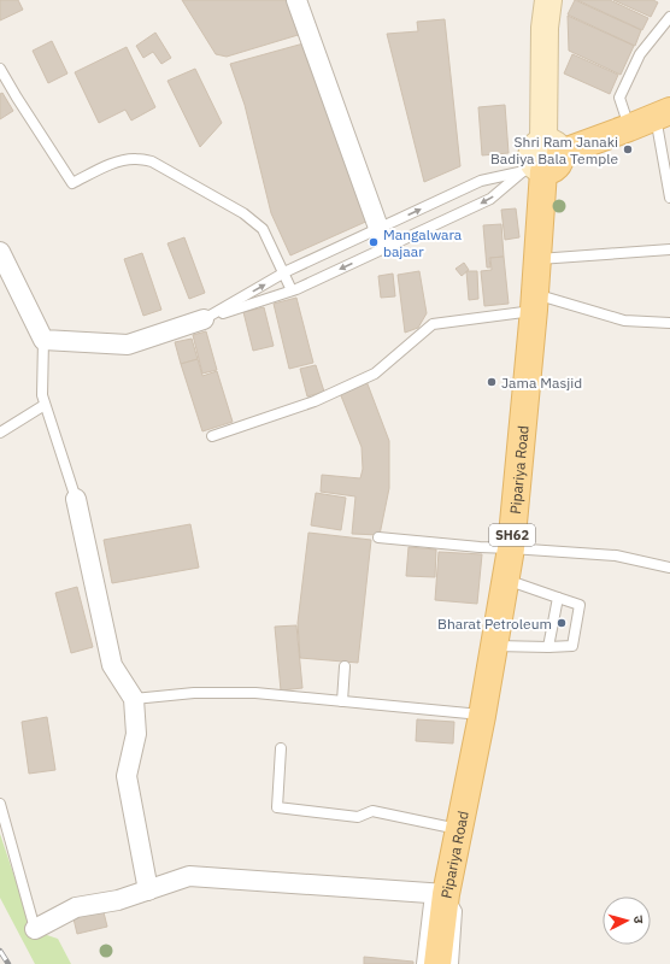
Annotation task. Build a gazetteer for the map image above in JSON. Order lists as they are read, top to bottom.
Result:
{
  "streets": {
    "main road": ["Pipariya Road", "SH62"]
  },
  "places": [
    "Shri Ram Janaki Badiya Bala Temple",
    "Mangalwara bajaar",
    "Jama Masjid",
    "Bharat Petroleum"
  ],
  "north": "right"
}
